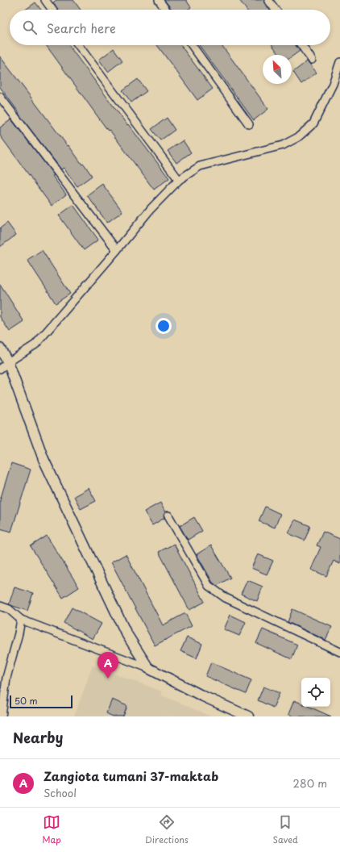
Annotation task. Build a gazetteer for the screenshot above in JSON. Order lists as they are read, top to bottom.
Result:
{
  "scale_bar": "50 m",
  "north": "top left",
  "page": {
    "search": "Search here",
    "pins": "A",
    "scale": "50 m",
    "heading": "Nearby",
    "list": [
      {
        "mark": "A",
        "name": "Zangiota tumani 37-maktab",
        "note": "School",
        "value": "280 m"
      }
    ],
    "nav": ["Map", "Directions", "Saved"]
  }
}
